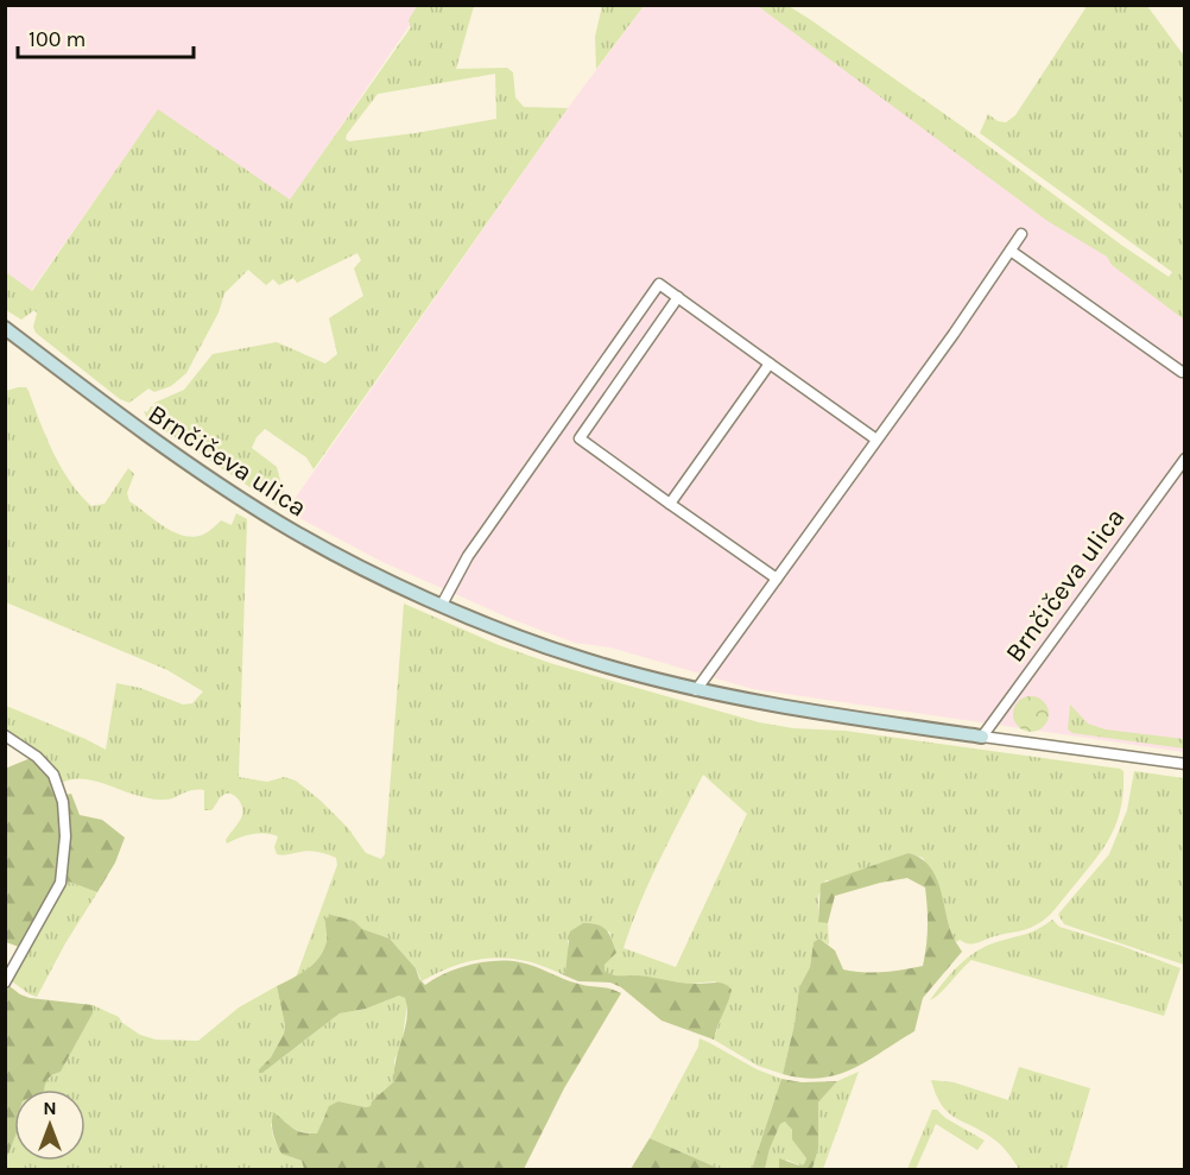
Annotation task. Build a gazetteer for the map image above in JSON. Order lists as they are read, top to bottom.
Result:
{
  "streets": {
    "street": ["Brnčičeva ulica"]
  },
  "scale_bar": "100 m",
  "north": "top"
}
